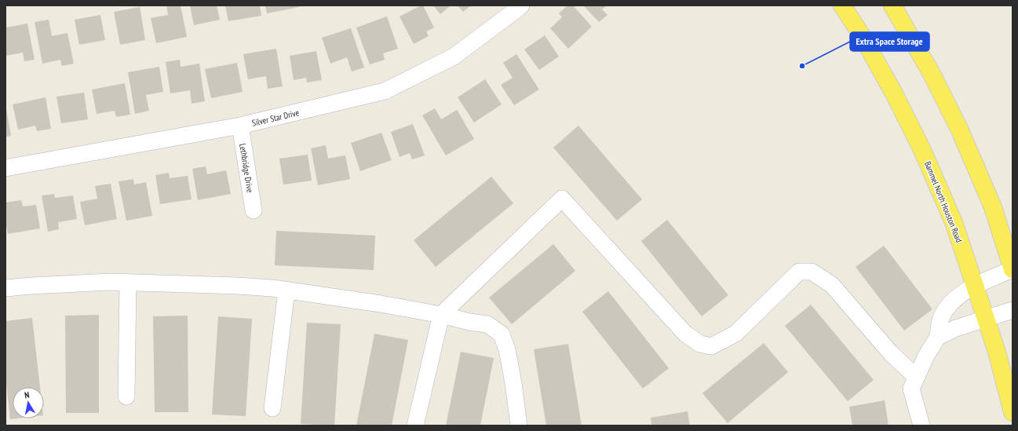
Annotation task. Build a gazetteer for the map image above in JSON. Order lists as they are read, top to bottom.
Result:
{
  "streets": {
    "main road": ["Bammel North Houston Road"],
    "street": ["Silver Star Drive", "Lethbridge Drive"]
  },
  "crossings": [
    ["Silver Star Drive", "Lethbridge Drive"]
  ],
  "places": ["Extra Space Storage"],
  "north": "top"
}
